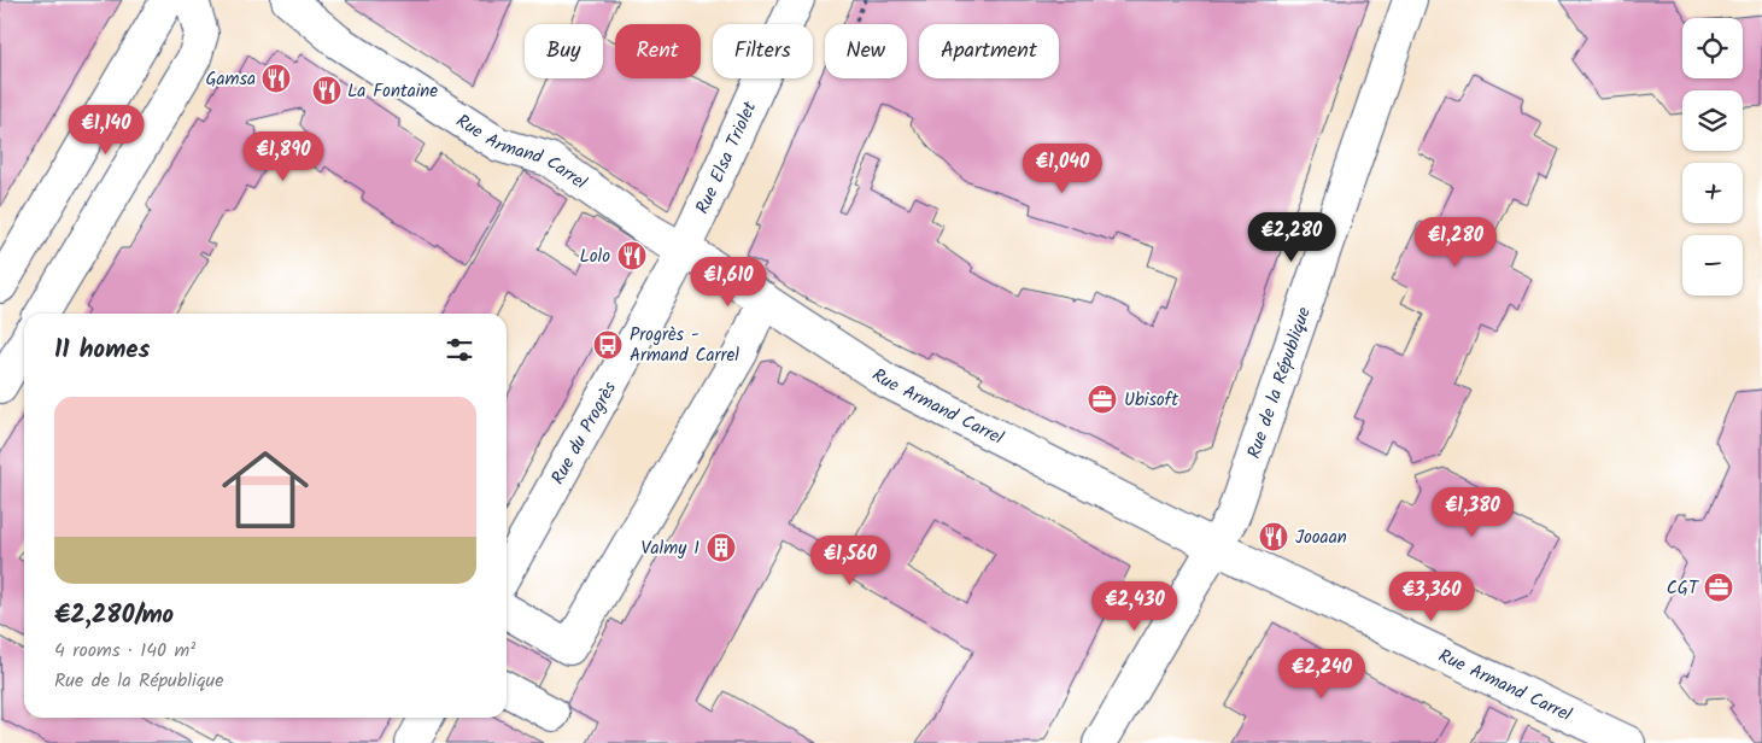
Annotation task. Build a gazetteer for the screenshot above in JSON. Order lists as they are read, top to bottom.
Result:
{
  "streets": {
    "street": [
      "Rue Armand Carrel",
      "Rue Elsa Triolet",
      "Rue de la République",
      "Rue du Progrès"
    ]
  },
  "crossings": [
    ["Rue Armand Carrel", "Rue Elsa Triolet"],
    ["Rue Armand Carrel", "Rue de la République"],
    ["Rue Armand Carrel", "Rue du Progrès"],
    ["Rue Elsa Triolet", "Rue du Progrès"]
  ],
  "places": {
    "restaurant": [
      "Gamsa",
      "La Fontaine",
      "Lolo",
      "Jooaan"
    ],
    "bus stop": ["Progrès - Armand Carrel"],
    "office": ["Ubisoft", "CGT"],
    "building": ["Valmy 1"]
  },
  "page": {
    "map_buttons": ["+", "−"],
    "chip": [
      "Buy",
      "Rent",
      "Filters",
      "New",
      "Apartment"
    ],
    "price": [
      "€1,140",
      "€1,890",
      "€1,040",
      "€2,280",
      "€1,280",
      "€1,610",
      "€1,380",
      "€1,560",
      "€3,360",
      "€2,430",
      "€2,240"
    ],
    "heading": "11 homes",
    "list": [
      {
        "name": "€2,280/mo",
        "note": "4 rooms · 140 m² · Rue de la République"
      }
    ]
  }
}
